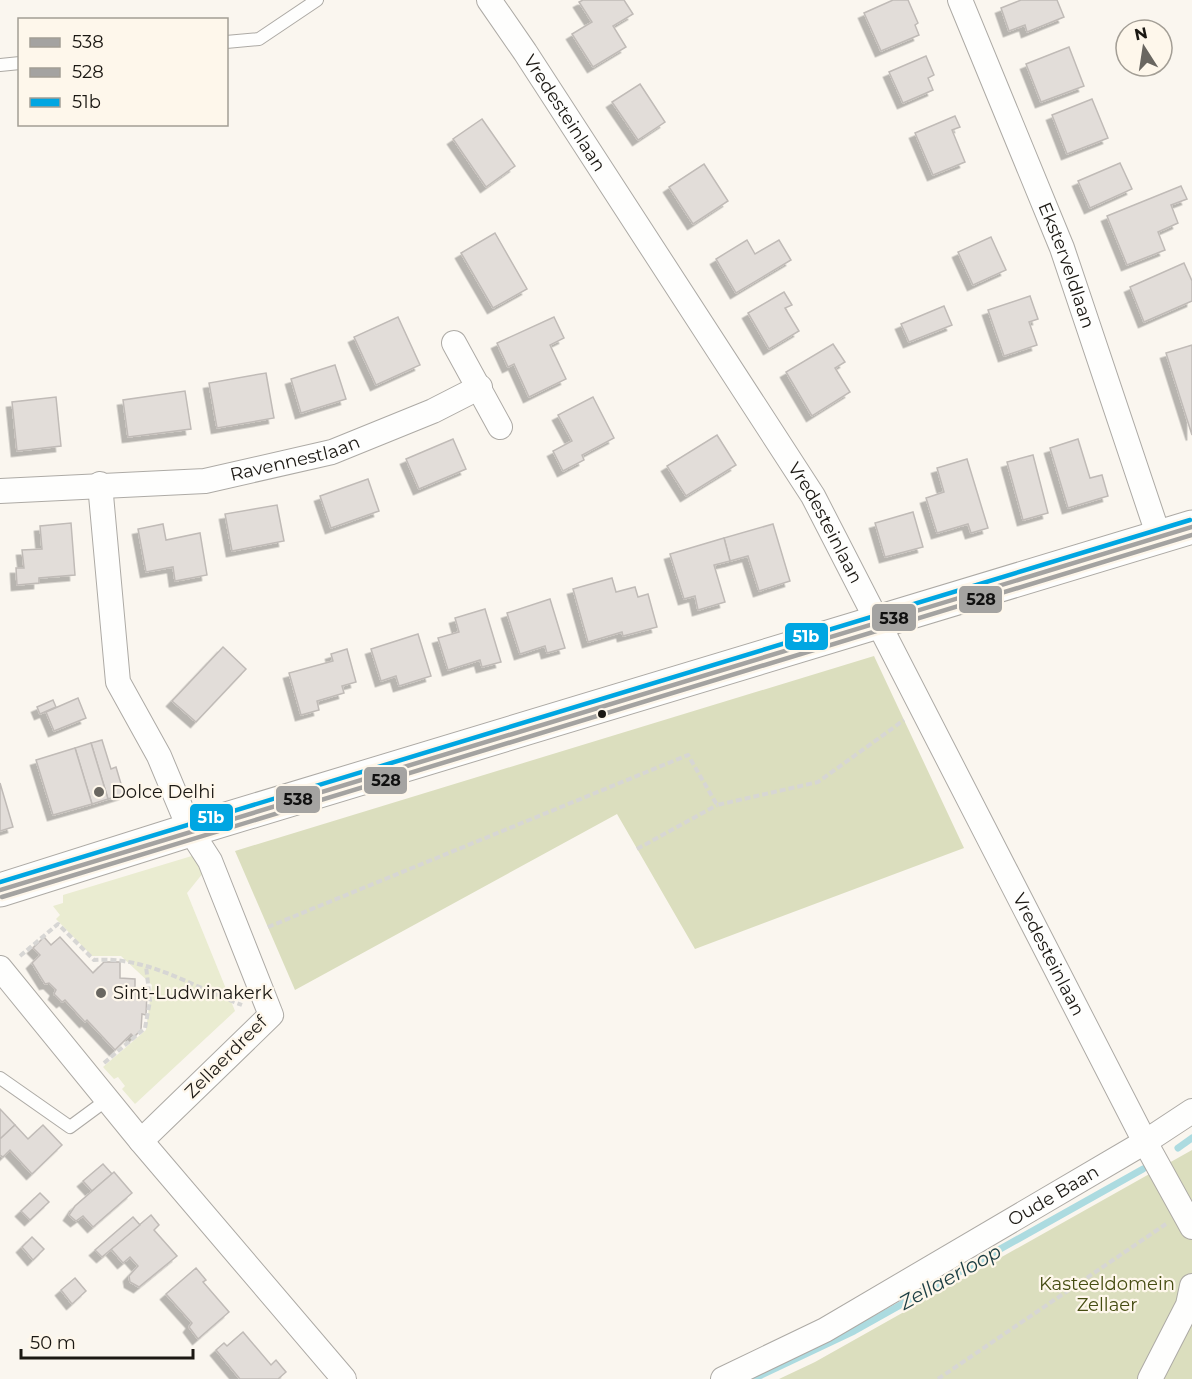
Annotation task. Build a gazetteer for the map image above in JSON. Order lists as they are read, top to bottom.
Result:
{
  "streets": {
    "street": [
      "Vredesteinlaan",
      "Eksterveldlaan",
      "Ravennestlaan",
      "Zellaerdreef",
      "Oude Baan"
    ]
  },
  "crossings": [
    ["Vredesteinlaan", "Oude Baan"]
  ],
  "water": ["Zellaerloop"],
  "parks": ["Kasteeldomein Zellaer"],
  "places": ["Dolce Delhi", "Sint-Ludwinakerk"],
  "lines": ["transit line 51b", "transit line 538", "transit line 528"],
  "legend": ["538", "528", "51b"],
  "scale_bar": "50 m",
  "north": "top"
}
